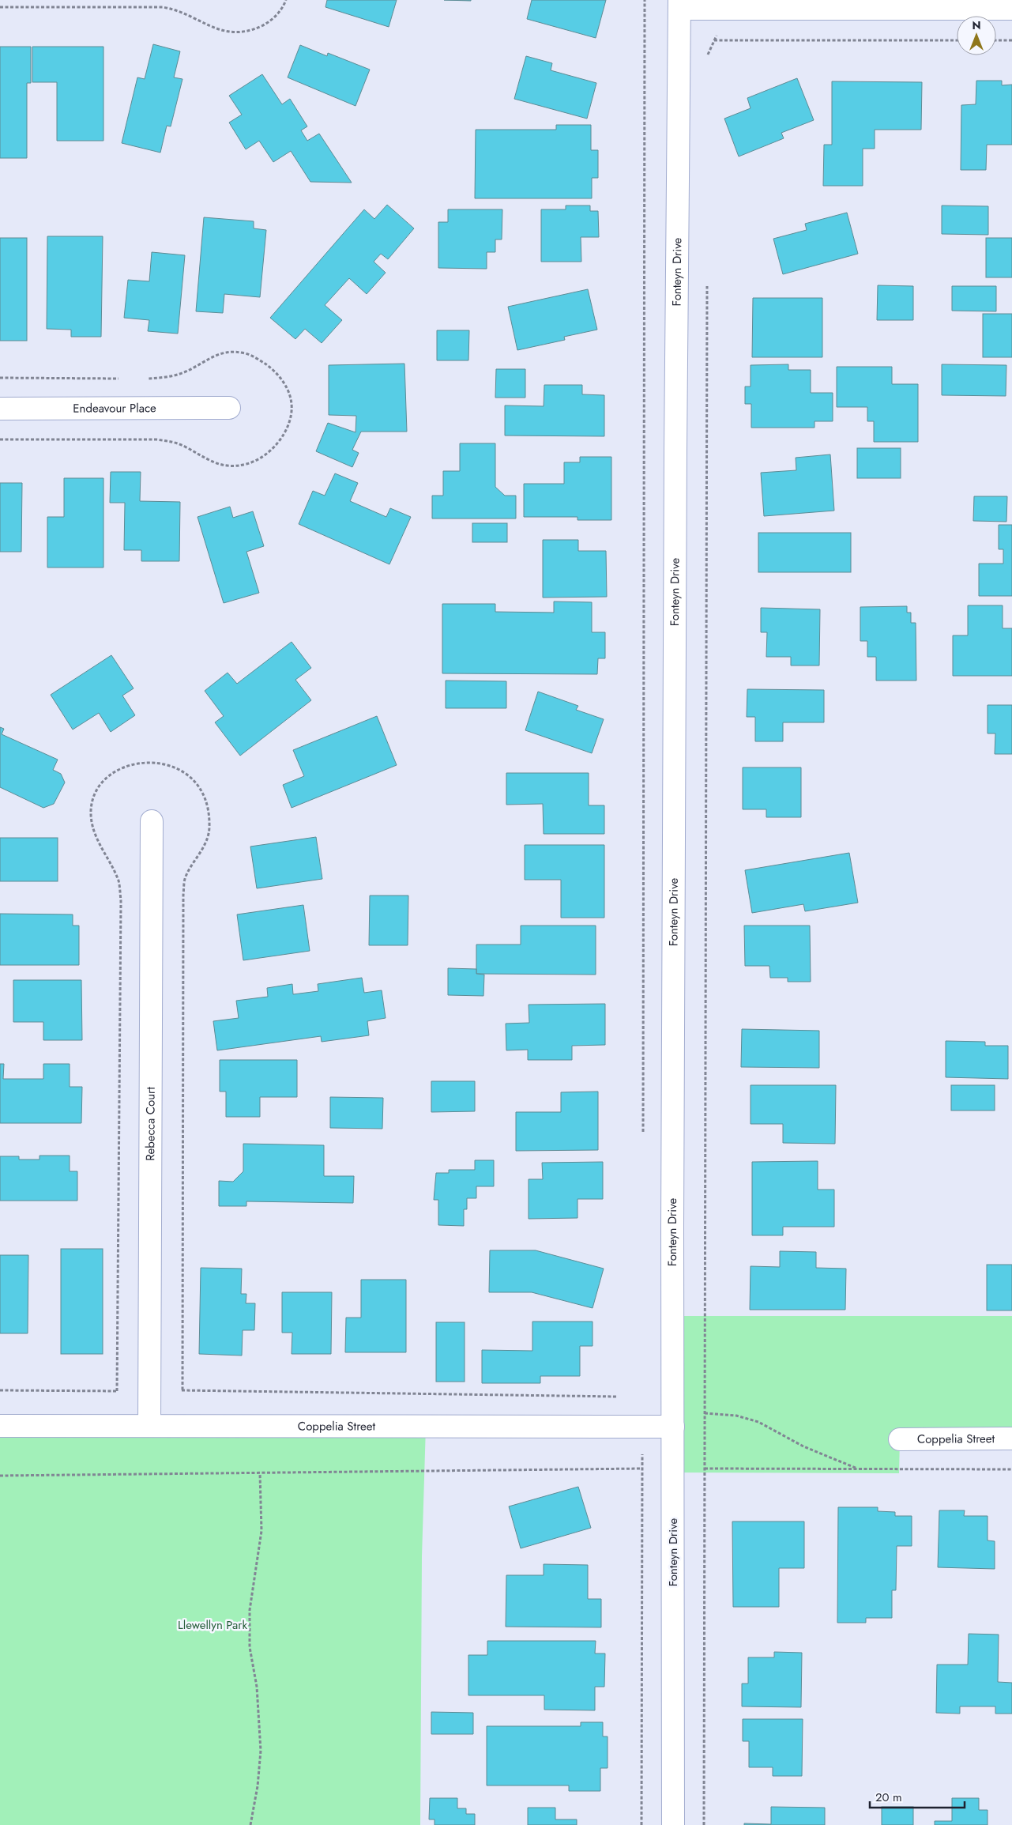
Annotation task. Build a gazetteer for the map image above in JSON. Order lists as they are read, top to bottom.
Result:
{
  "streets": {
    "street": [
      "Fonteyn Drive",
      "Endeavour Place",
      "Rebecca Court",
      "Coppelia Street"
    ]
  },
  "crossings": [
    ["Fonteyn Drive", "Coppelia Street"],
    ["Rebecca Court", "Coppelia Street"]
  ],
  "parks": ["Llewellyn Park"],
  "scale_bar": "20 m",
  "north": "top"
}
